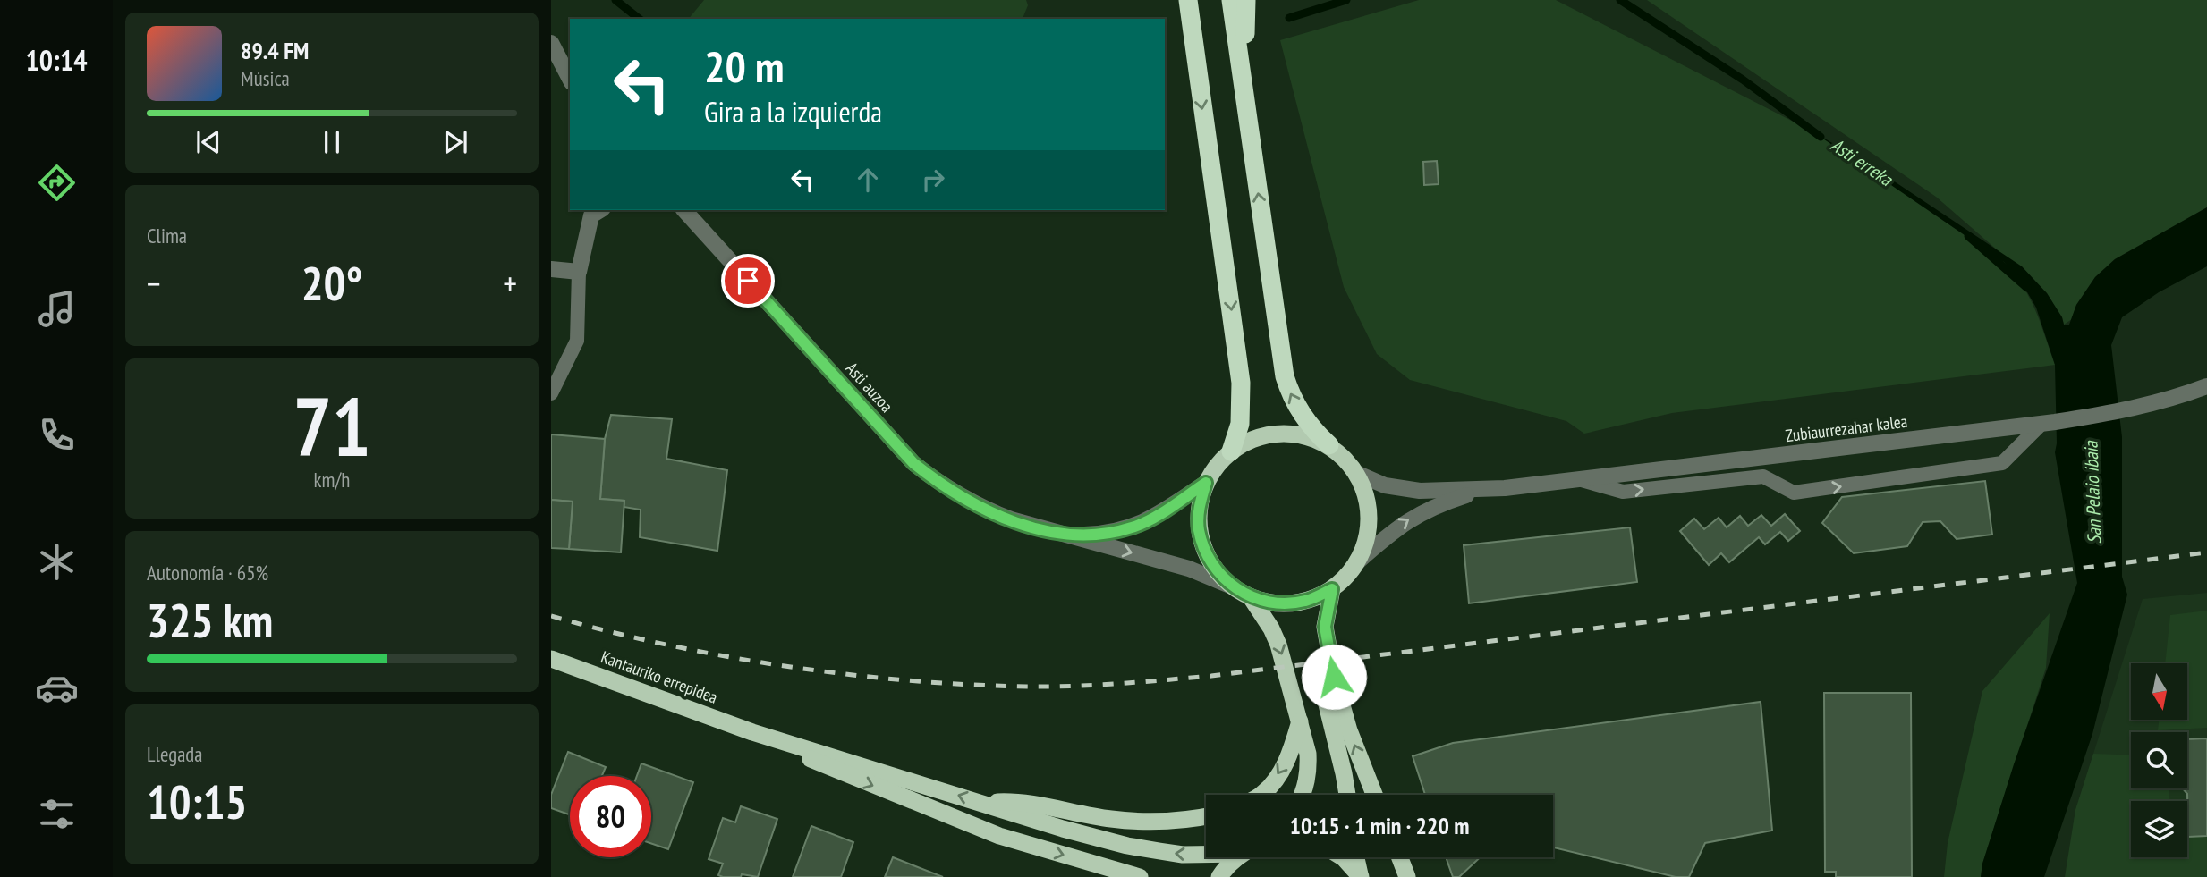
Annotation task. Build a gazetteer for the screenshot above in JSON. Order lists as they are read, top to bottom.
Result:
{
  "streets": {
    "highway": ["Kantauriko errepidea"],
    "street": ["Asti auzoa", "Zubiaurrezahar kalea"]
  },
  "crossings": [
    ["Asti auzoa", "Zubiaurrezahar kalea"]
  ],
  "water": ["Asti erreka", "San Pelaio ibaia"],
  "north": "bottom",
  "page": {
    "tabs": "10:14",
    "turn": ["20 m", "Gira a la izquierda"],
    "song": ["89.4 FM", "Música"],
    "tile": [
      "Clima",
      ["71", "km/h"],
      ["Autonomía · 65%", "325 km"],
      ["Llegada", "10:15"]
    ],
    "heat": ["−", "20°", "+"],
    "limit": "80",
    "trip": "10:15 · 1 min · 220 m"
  }
}
